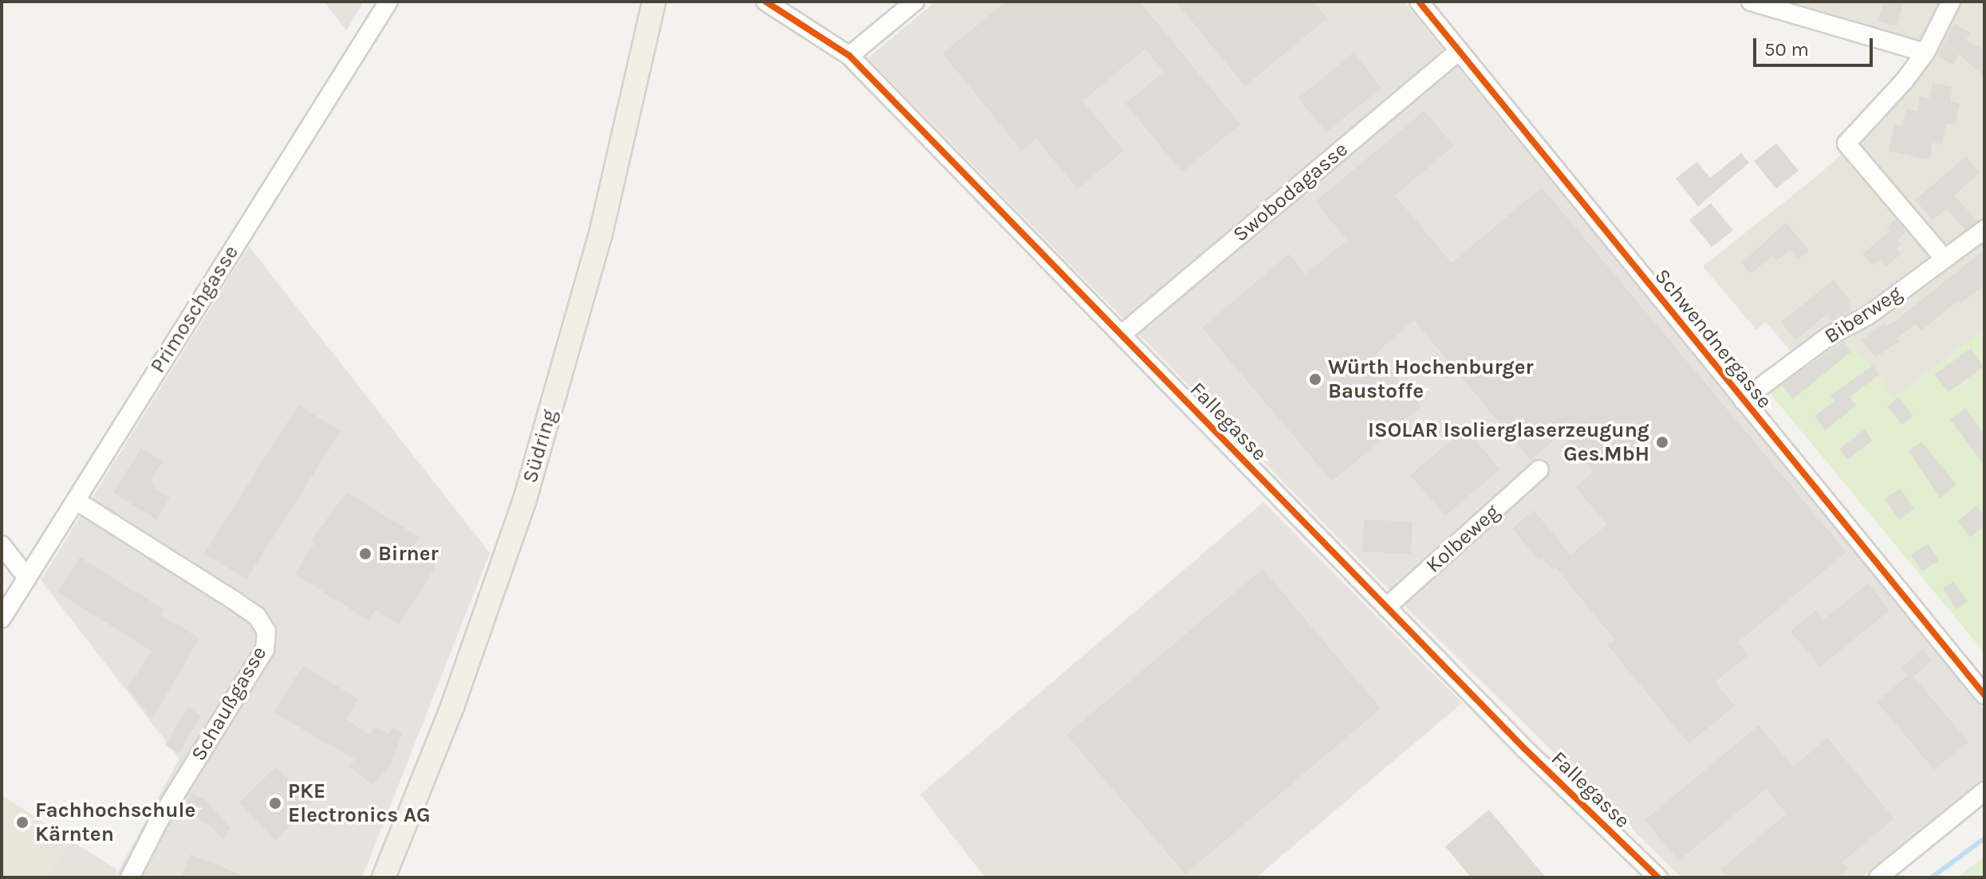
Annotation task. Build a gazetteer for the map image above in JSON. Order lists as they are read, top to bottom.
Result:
{
  "streets": {
    "main road": ["Südring"],
    "street": [
      "Swobodagasse",
      "Primoschgasse",
      "Biberweg",
      "Schwendnergasse",
      "Fallegasse",
      "Kolbeweg",
      "Schaußgasse"
    ]
  },
  "crossings": [
    ["Swobodagasse", "Schwendnergasse"],
    ["Swobodagasse", "Fallegasse"],
    ["Primoschgasse", "Schaußgasse"],
    ["Biberweg", "Schwendnergasse"],
    ["Fallegasse", "Kolbeweg"]
  ],
  "places": [
    "Würth Hochenburger Baustoffe",
    "ISOLAR Isolierglaserzeugung Ges.MbH",
    "Birner",
    "PKE Electronics AG",
    "Fachhochschule Kärnten"
  ],
  "scale_bar": "50 m"
}
